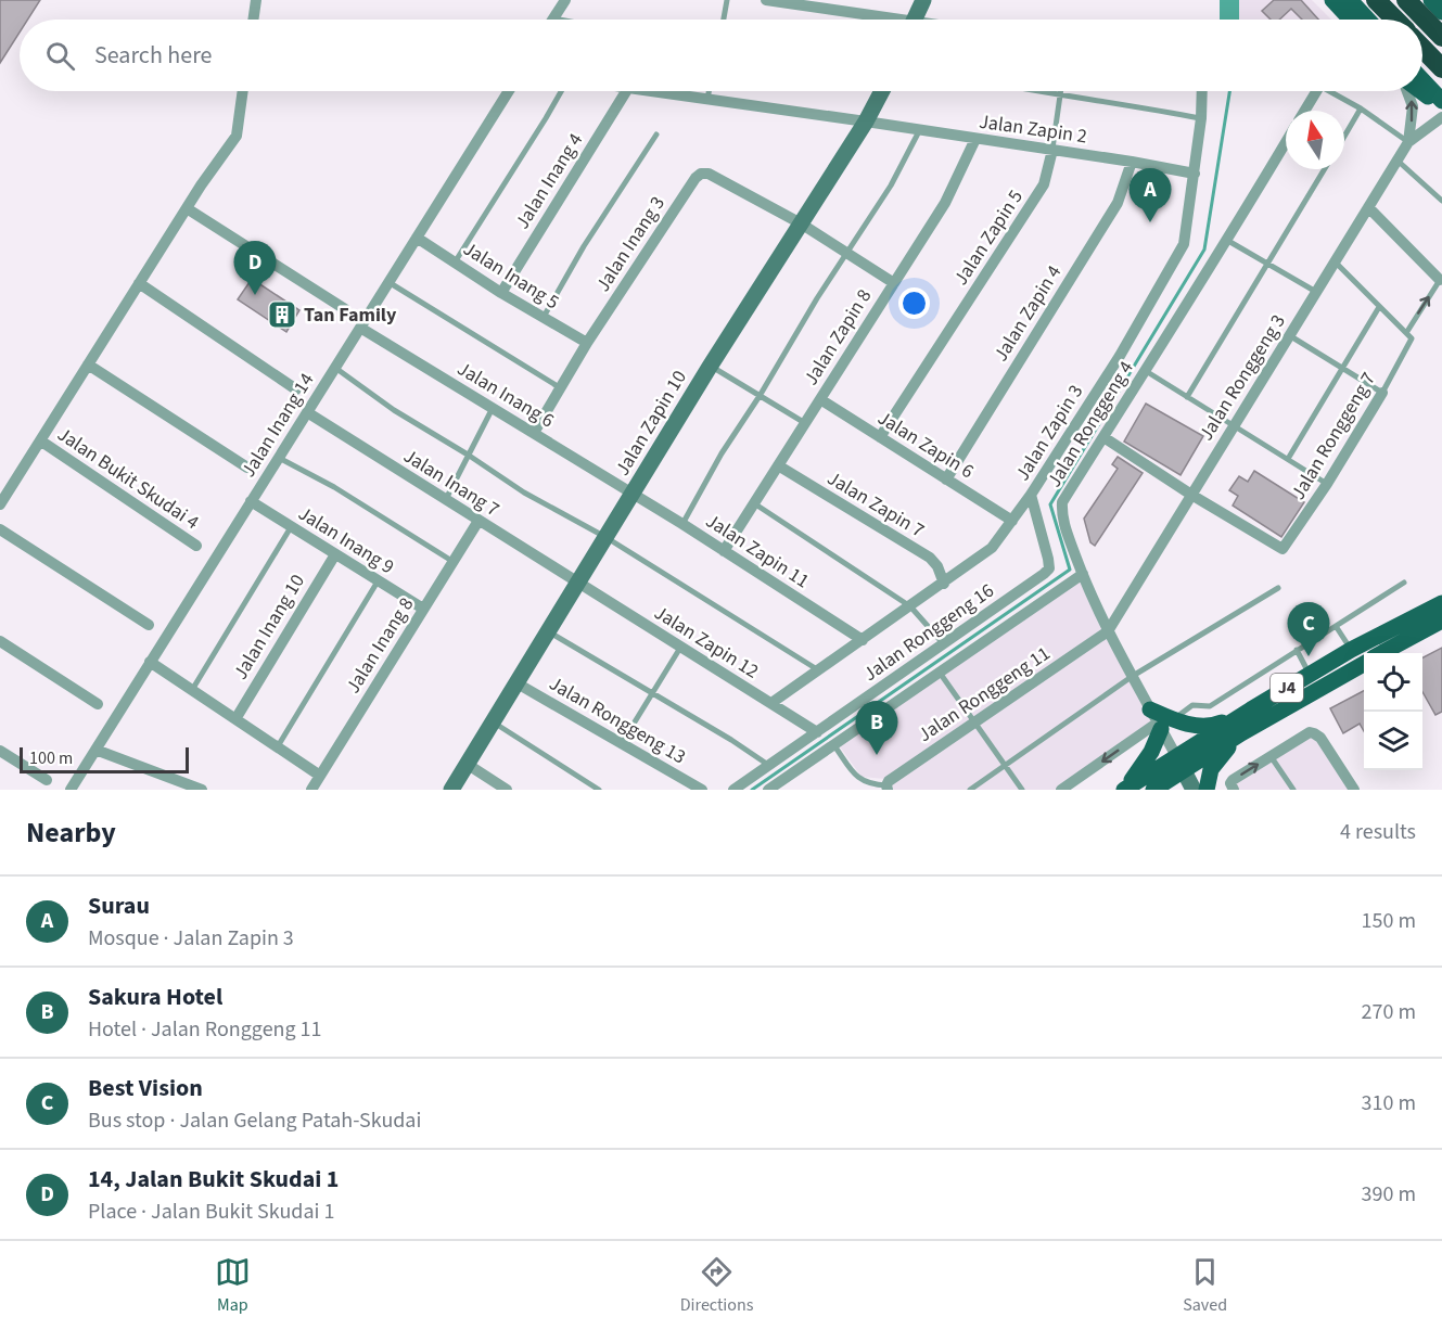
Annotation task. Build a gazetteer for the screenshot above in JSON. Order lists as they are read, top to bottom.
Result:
{
  "streets": {
    "main road": ["J4"],
    "street": [
      "Jalan Zapin 2",
      "Jalan Inang 4",
      "Jalan Zapin 5",
      "Jalan Inang 3",
      "Jalan Inang 5",
      "Jalan Zapin 4",
      "Jalan Zapin 8",
      "Jalan Ronggeng 3",
      "Jalan Inang 6",
      "Jalan Zapin 10",
      "Jalan Ronggeng 4",
      "Jalan Inang 14",
      "Jalan Zapin 3",
      "Jalan Ronggeng 7",
      "Jalan Zapin 6",
      "Jalan Bukit Skudai 4",
      "Jalan Inang 7",
      "Jalan Zapin 7",
      "Jalan Inang 9",
      "Jalan Zapin 11",
      "Jalan Inang 10",
      "Jalan Ronggeng 16",
      "Jalan Zapin 12",
      "Jalan Inang 8",
      "Jalan Ronggeng 11",
      "Jalan Ronggeng 13"
    ]
  },
  "crossings": [
    ["Jalan Zapin 2", "Jalan Zapin 5"],
    ["Jalan Zapin 2", "Jalan Zapin 4"],
    ["Jalan Zapin 2", "Jalan Zapin 8"],
    ["Jalan Zapin 2", "Jalan Zapin 10"],
    ["Jalan Zapin 2", "Jalan Zapin 3"],
    ["Jalan Inang 4", "Jalan Inang 5"],
    ["Jalan Zapin 5", "Jalan Zapin 6"],
    ["Jalan Inang 3", "Jalan Inang 5"],
    ["Jalan Inang 3", "Jalan Inang 6"],
    ["Jalan Inang 3", "Jalan Zapin 10"],
    ["Jalan Inang 5", "Jalan Inang 14"],
    ["Jalan Zapin 4", "Jalan Zapin 6"],
    ["Jalan Zapin 8", "Jalan Zapin 6"],
    ["Jalan Zapin 8", "Jalan Zapin 7"],
    ["Jalan Zapin 8", "Jalan Zapin 11"],
    ["Jalan Ronggeng 3", "Jalan Ronggeng 4"],
    ["Jalan Ronggeng 3", "Jalan Ronggeng 7"],
    ["Jalan Ronggeng 3", "Jalan Ronggeng 11"],
    ["Jalan Inang 6", "Jalan Zapin 10"],
    ["Jalan Inang 6", "Jalan Inang 14"],
    ["Jalan Inang 6", "Jalan Zapin 11"],
    ["Jalan Zapin 10", "Jalan Inang 7"],
    ["Jalan Zapin 10", "Jalan Zapin 11"],
    ["Jalan Zapin 10", "Jalan Zapin 12"],
    ["Jalan Zapin 10", "Jalan Ronggeng 13"],
    ["Jalan Ronggeng 4", "Jalan Ronggeng 16"],
    ["Jalan Ronggeng 4", "J4"],
    ["Jalan Ronggeng 4", "Jalan Ronggeng 11"],
    ["Jalan Inang 14", "Jalan Inang 7"],
    ["Jalan Inang 14", "Jalan Inang 9"],
    ["Jalan Zapin 3", "Jalan Zapin 6"],
    ["Jalan Zapin 3", "Jalan Zapin 7"],
    ["Jalan Zapin 3", "Jalan Zapin 11"],
    ["Jalan Zapin 3", "Jalan Ronggeng 16"],
    ["Jalan Zapin 3", "Jalan Zapin 12"],
    ["Jalan Inang 7", "Jalan Zapin 12"],
    ["Jalan Inang 7", "Jalan Inang 8"],
    ["Jalan Inang 9", "Jalan Inang 10"],
    ["Jalan Inang 9", "Jalan Inang 8"],
    ["Jalan Ronggeng 16", "Jalan Zapin 12"]
  ],
  "places": {
    "building": ["Tan Family"]
  },
  "scale_bar": "100 m",
  "north": "top",
  "page": {
    "search": "Search here",
    "pins": [
      "A",
      "D",
      "C",
      "B"
    ],
    "scale": "100 m",
    "heading": ["Nearby", "4 results"],
    "list": [
      {
        "mark": "A",
        "name": "Surau",
        "note": "Mosque · Jalan Zapin 3",
        "value": "150 m"
      },
      {
        "mark": "B",
        "name": "Sakura Hotel",
        "note": "Hotel · Jalan Ronggeng 11",
        "value": "270 m"
      },
      {
        "mark": "C",
        "name": "Best Vision",
        "note": "Bus stop · Jalan Gelang Patah-Skudai",
        "value": "310 m"
      },
      {
        "mark": "D",
        "name": "14, Jalan Bukit Skudai 1",
        "note": "Place · Jalan Bukit Skudai 1",
        "value": "390 m"
      }
    ],
    "nav": ["Map", "Directions", "Saved"]
  }
}
